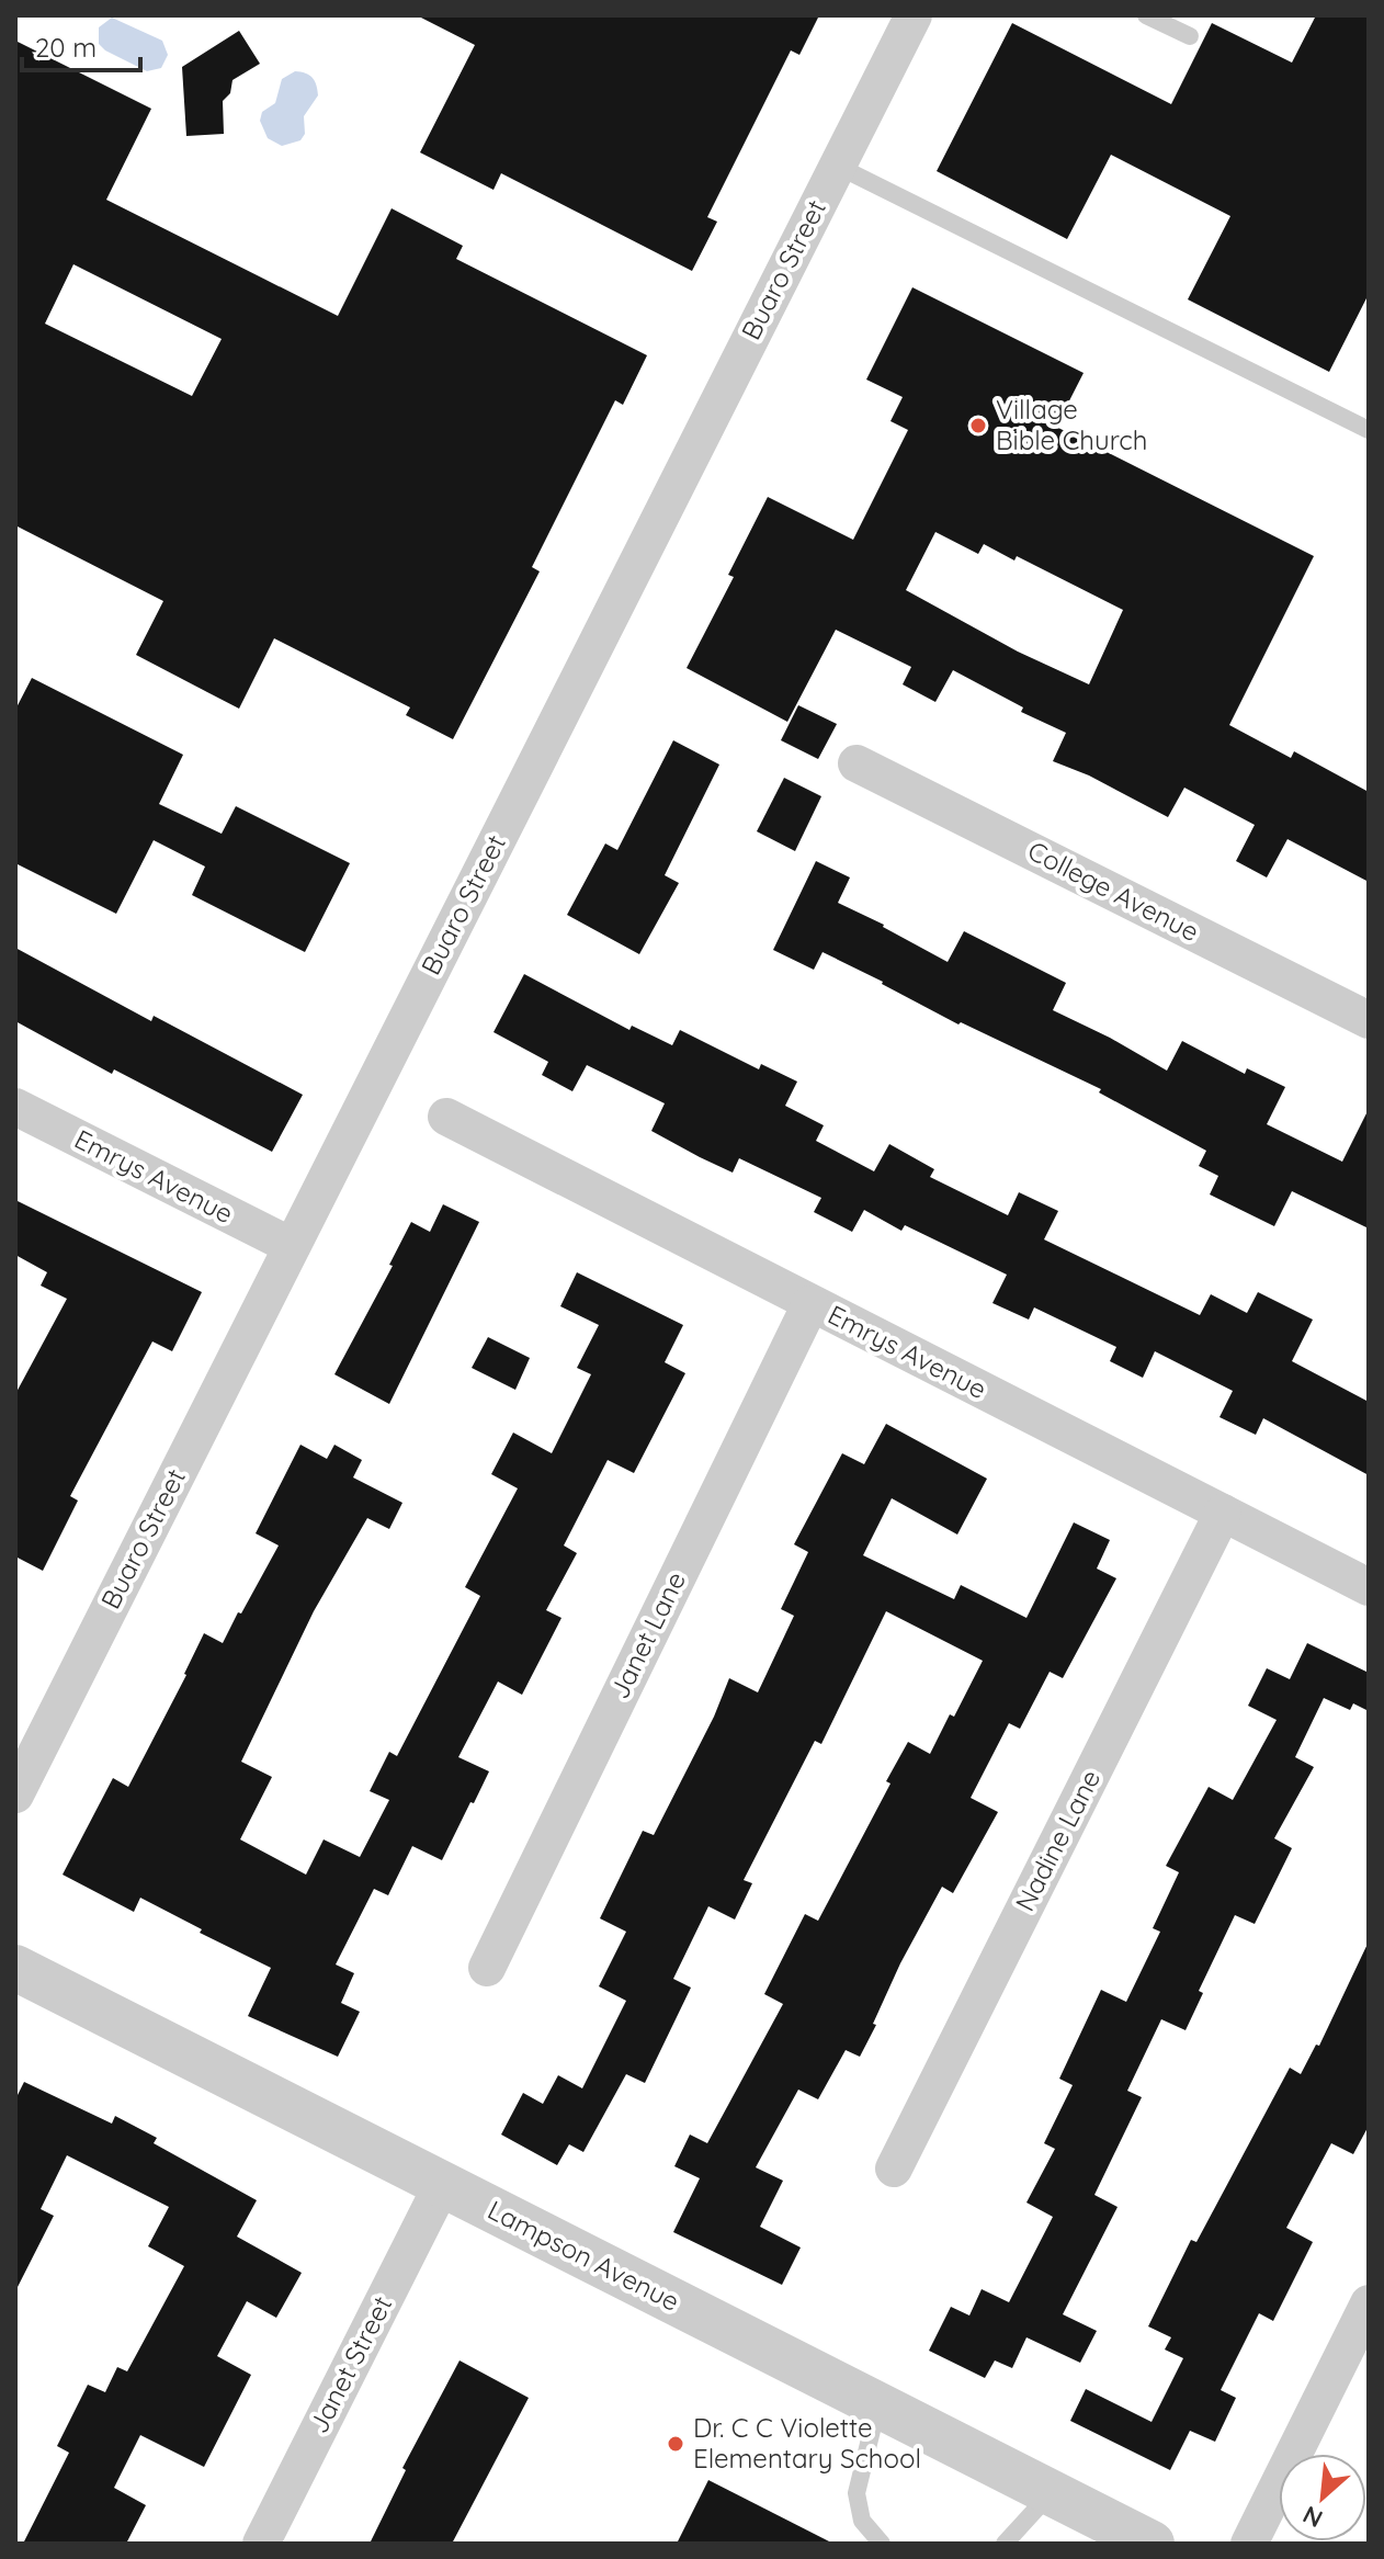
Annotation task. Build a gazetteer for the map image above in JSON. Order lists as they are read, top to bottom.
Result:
{
  "streets": {
    "street": [
      "Buaro Street",
      "College Avenue",
      "Emrys Avenue",
      "Janet Lane",
      "Nadine Lane",
      "Lampson Avenue",
      "Janet Street"
    ]
  },
  "crossings": [
    ["Buaro Street", "Emrys Avenue"],
    ["Emrys Avenue", "Janet Lane"],
    ["Emrys Avenue", "Nadine Lane"],
    ["Lampson Avenue", "Janet Street"]
  ],
  "places": ["Village Bible Church", "Dr. C C Violette Elementary School"],
  "scale_bar": "20 m",
  "north": "bottom left"
}
